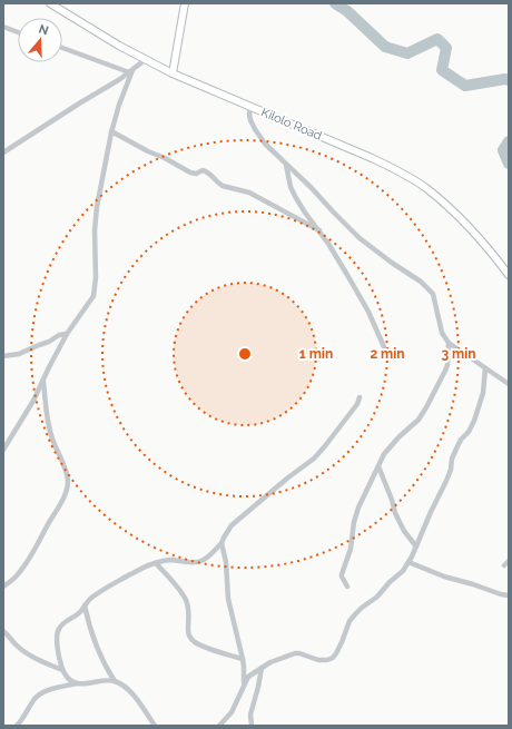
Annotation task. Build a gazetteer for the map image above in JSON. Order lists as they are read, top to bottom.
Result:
{
  "streets": {
    "main road": ["Kilolo Road"]
  },
  "north": "top",
  "rings": ["1 min", "2 min", "3 min"]
}
